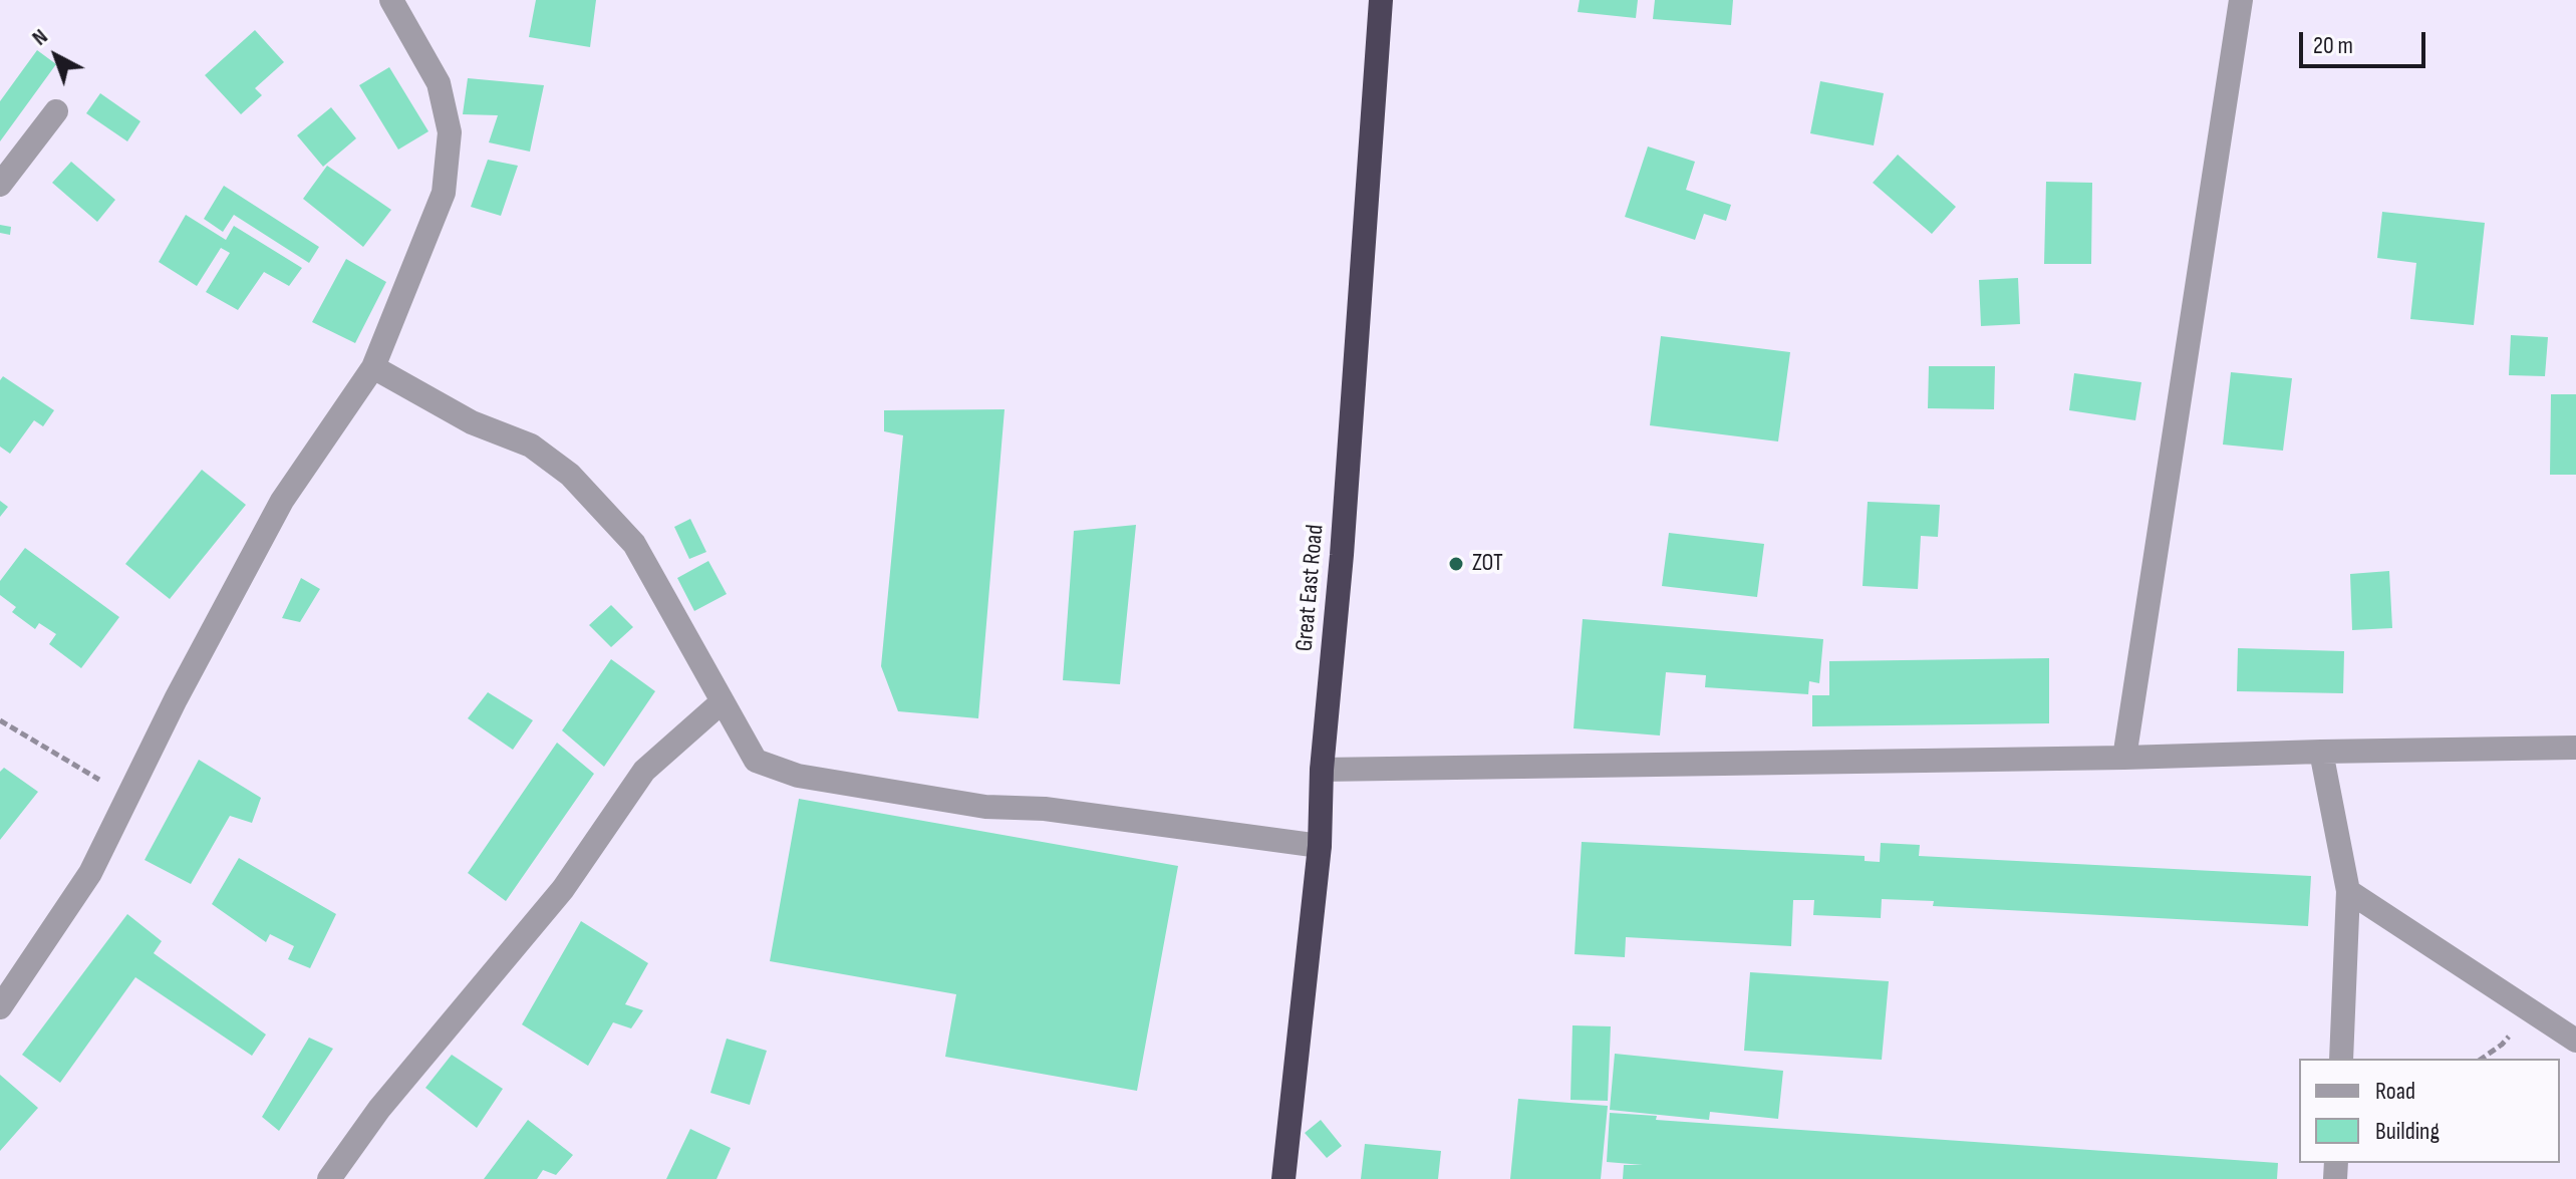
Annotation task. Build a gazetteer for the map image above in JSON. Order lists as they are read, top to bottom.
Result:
{
  "streets": {
    "highway": ["Great East Road"]
  },
  "places": ["ZOT"],
  "legend": ["Road", "Building"],
  "scale_bar": "20 m",
  "north": "top left"
}
